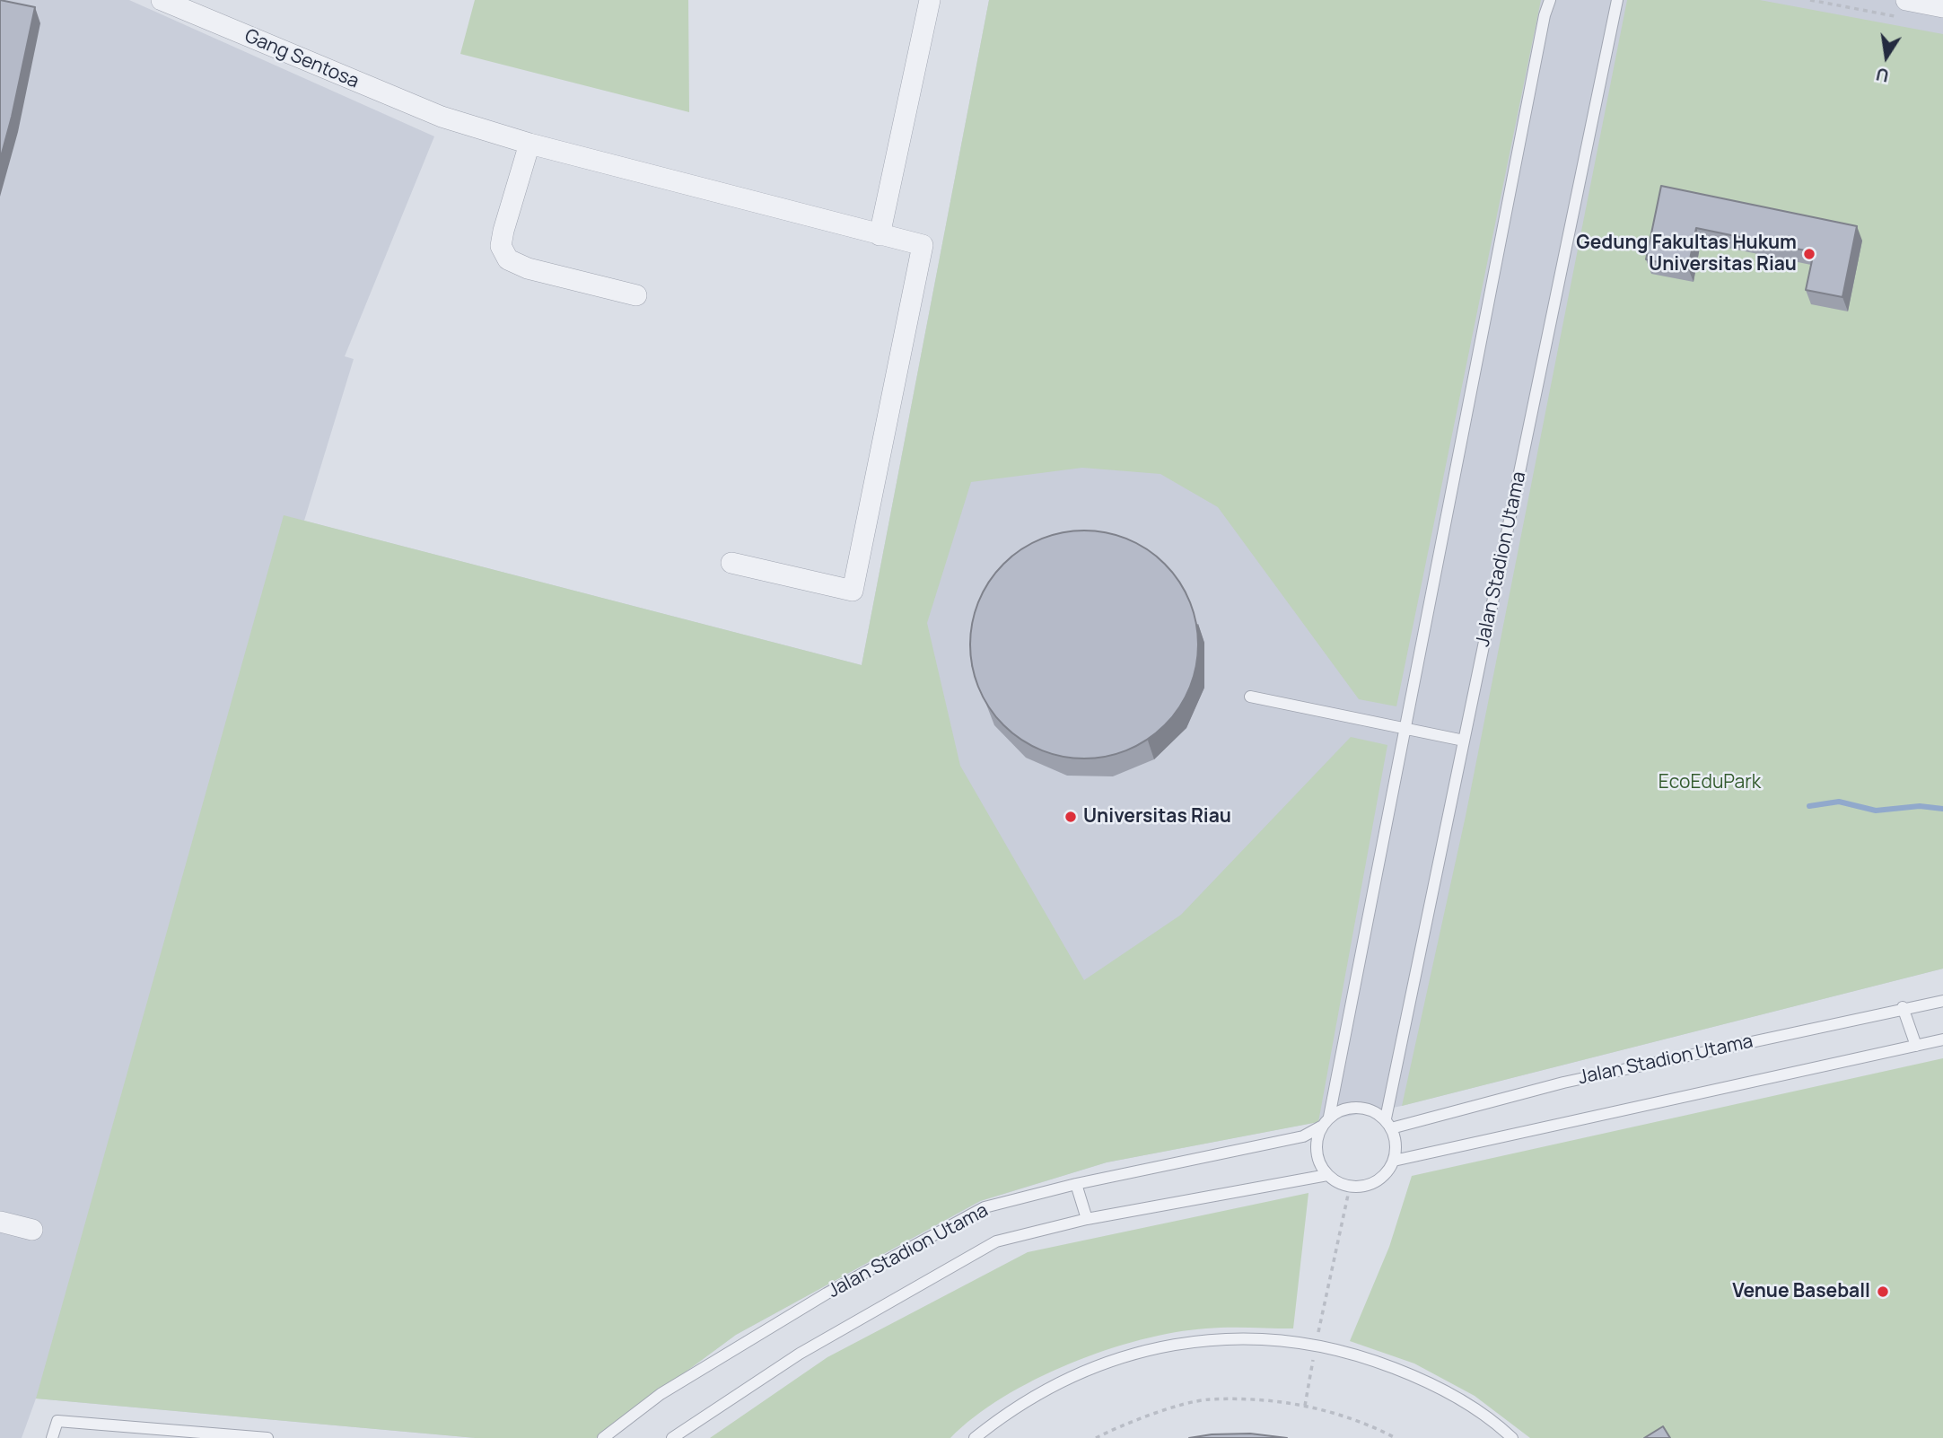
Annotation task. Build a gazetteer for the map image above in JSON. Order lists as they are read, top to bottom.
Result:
{
  "streets": {
    "street": ["Gang Sentosa"],
    "lane": ["Jalan Stadion Utama"]
  },
  "parks": ["EcoEduPark"],
  "places": ["Gedung Fakultas Hukum Universitas Riau", "Universitas Riau", "Venue Baseball"],
  "north": "bottom"
}
